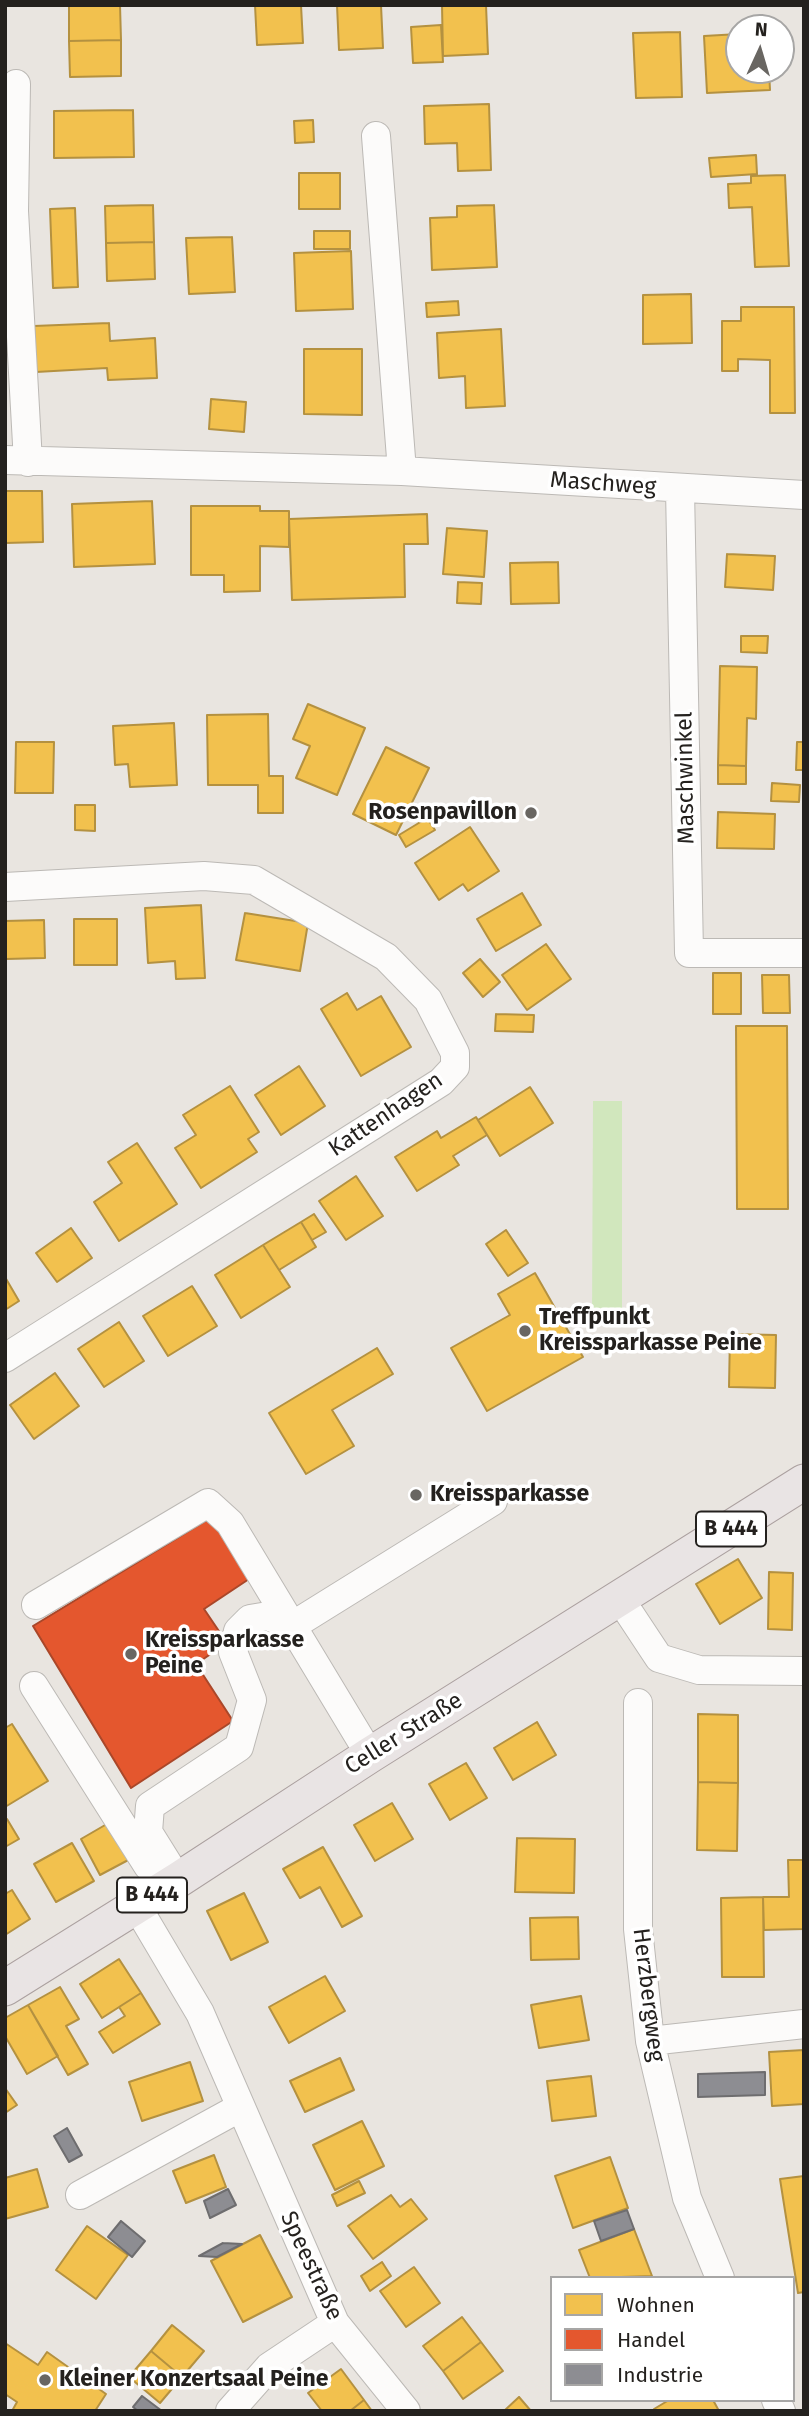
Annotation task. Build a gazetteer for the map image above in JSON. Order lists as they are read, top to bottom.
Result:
{
  "streets": {
    "main road": ["B 444", "Celler Straße"],
    "street": [
      "Maschweg",
      "Maschwinkel",
      "Kattenhagen",
      "Herzbergweg",
      "Speestraße"
    ]
  },
  "crossings": [
    ["Maschweg", "Maschwinkel"],
    ["Celler Straße", "Speestraße"]
  ],
  "places": [
    "Rosenpavillon",
    "Treffpunkt Kreissparkasse Peine",
    "Kreissparkasse",
    "Kreissparkasse Peine",
    "Kleiner Konzertsaal Peine"
  ],
  "legend": ["Wohnen", "Handel", "Industrie"],
  "north": "top"
}
